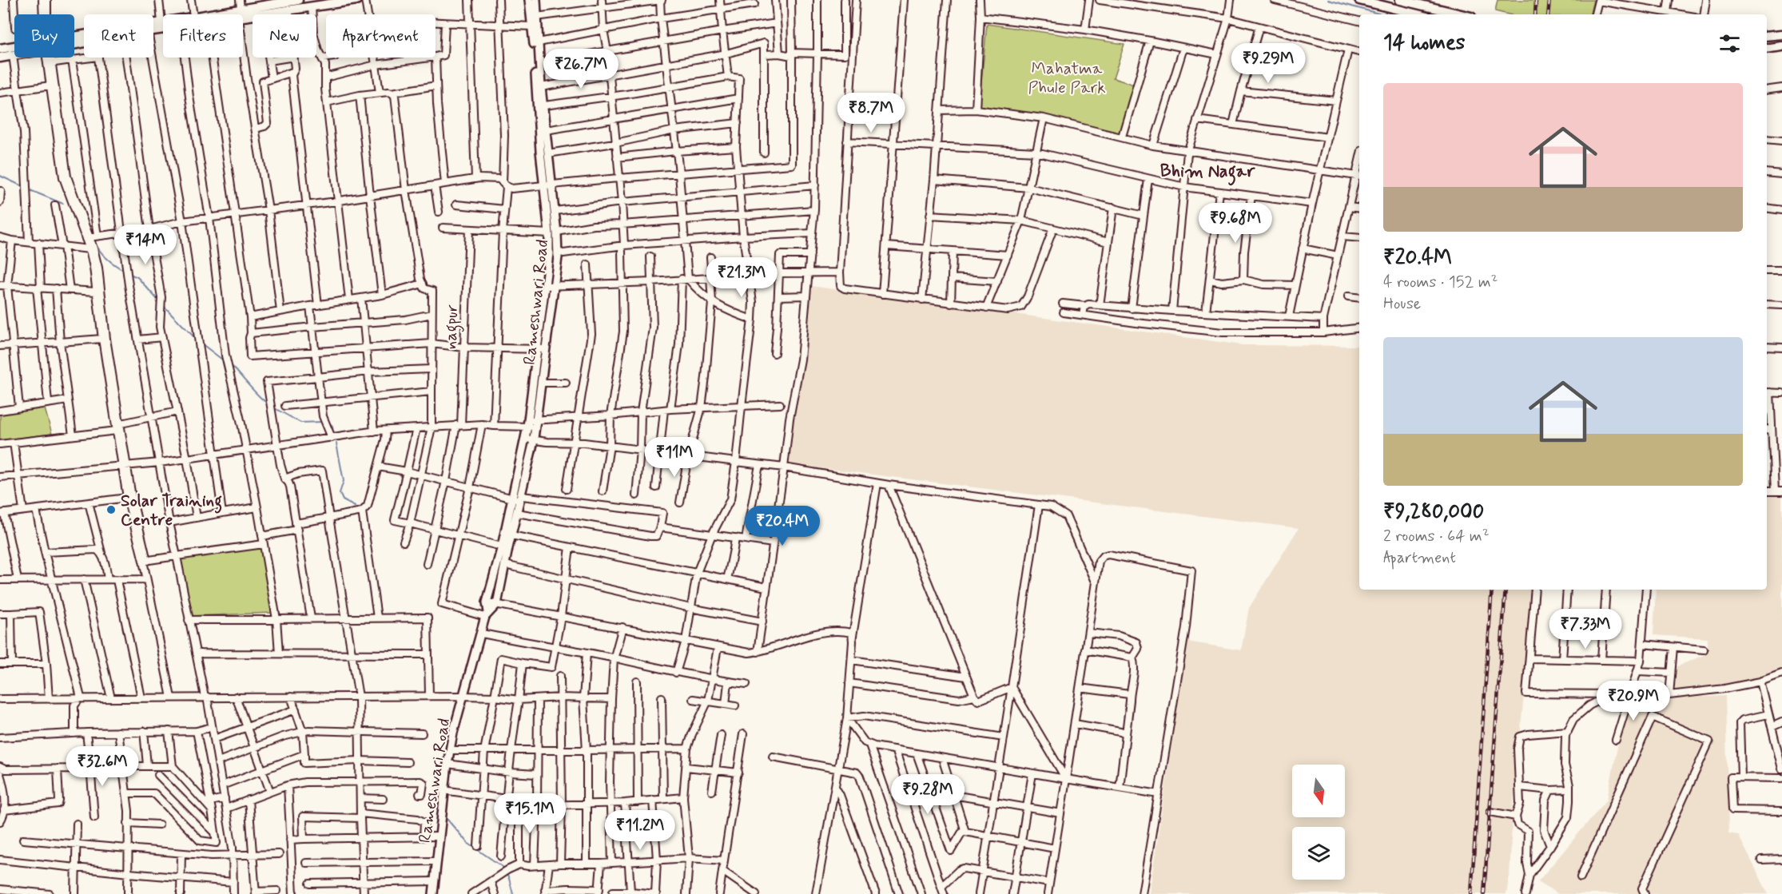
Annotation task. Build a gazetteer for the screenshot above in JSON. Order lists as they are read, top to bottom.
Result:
{
  "streets": {
    "main road": ["Rameshwari Road"],
    "street": ["nagpur"]
  },
  "districts": ["Bhim Nagar"],
  "parks": ["Mahatma Phule Park"],
  "places": ["Solar Training Centre"],
  "north": "bottom",
  "page": {
    "chip": [
      "Buy",
      "Rent",
      "Filters",
      "New",
      "Apartment"
    ],
    "heading": "14 homes",
    "price": [
      "₹9.29M",
      "₹26.7M",
      "₹8.7M",
      "₹9.68M",
      "₹14M",
      "₹21.3M",
      "₹11M",
      "₹20.4M",
      "₹7.33M",
      "₹20.9M",
      "₹32.6M",
      "₹9.28M",
      "₹15.1M",
      "₹11.2M"
    ],
    "list": [
      {
        "name": "₹20.4M",
        "note": "4 rooms · 152 m² · House"
      },
      {
        "name": "₹9,280,000",
        "note": "2 rooms · 64 m² · Apartment"
      }
    ]
  }
}
